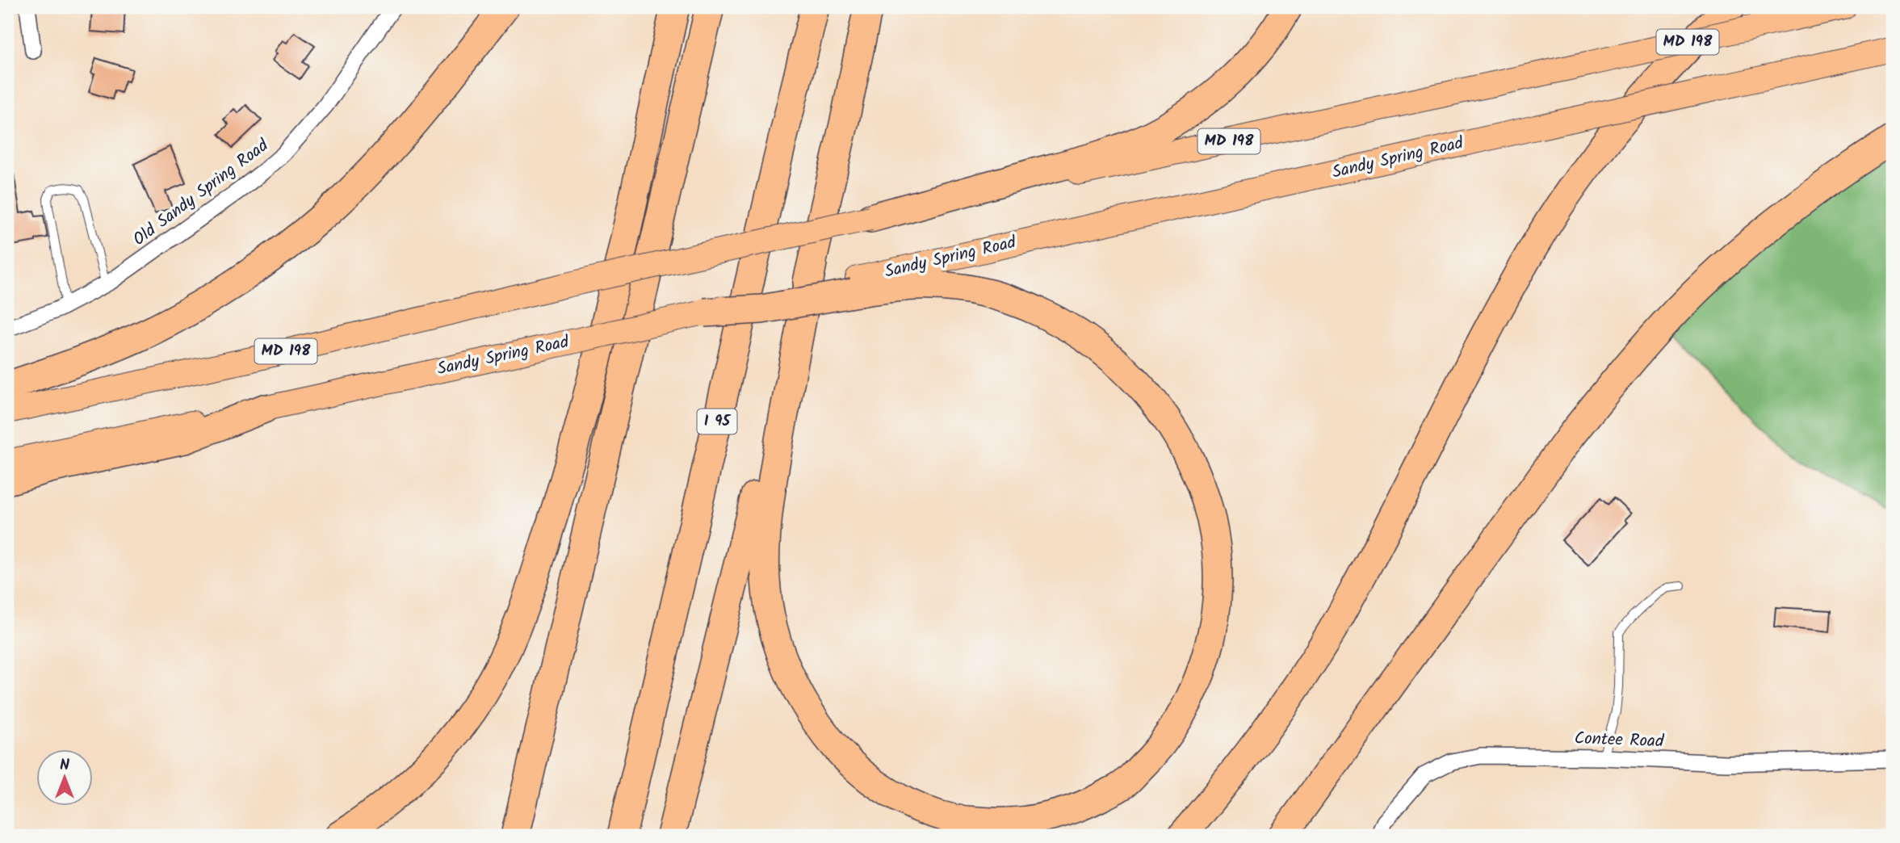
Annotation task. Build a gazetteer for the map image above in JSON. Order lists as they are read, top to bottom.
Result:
{
  "streets": {
    "highway": ["I 95"],
    "main road": ["MD 198", "Sandy Spring Road"],
    "street": ["Old Sandy Spring Road", "Contee Road"]
  },
  "north": "top"
}
